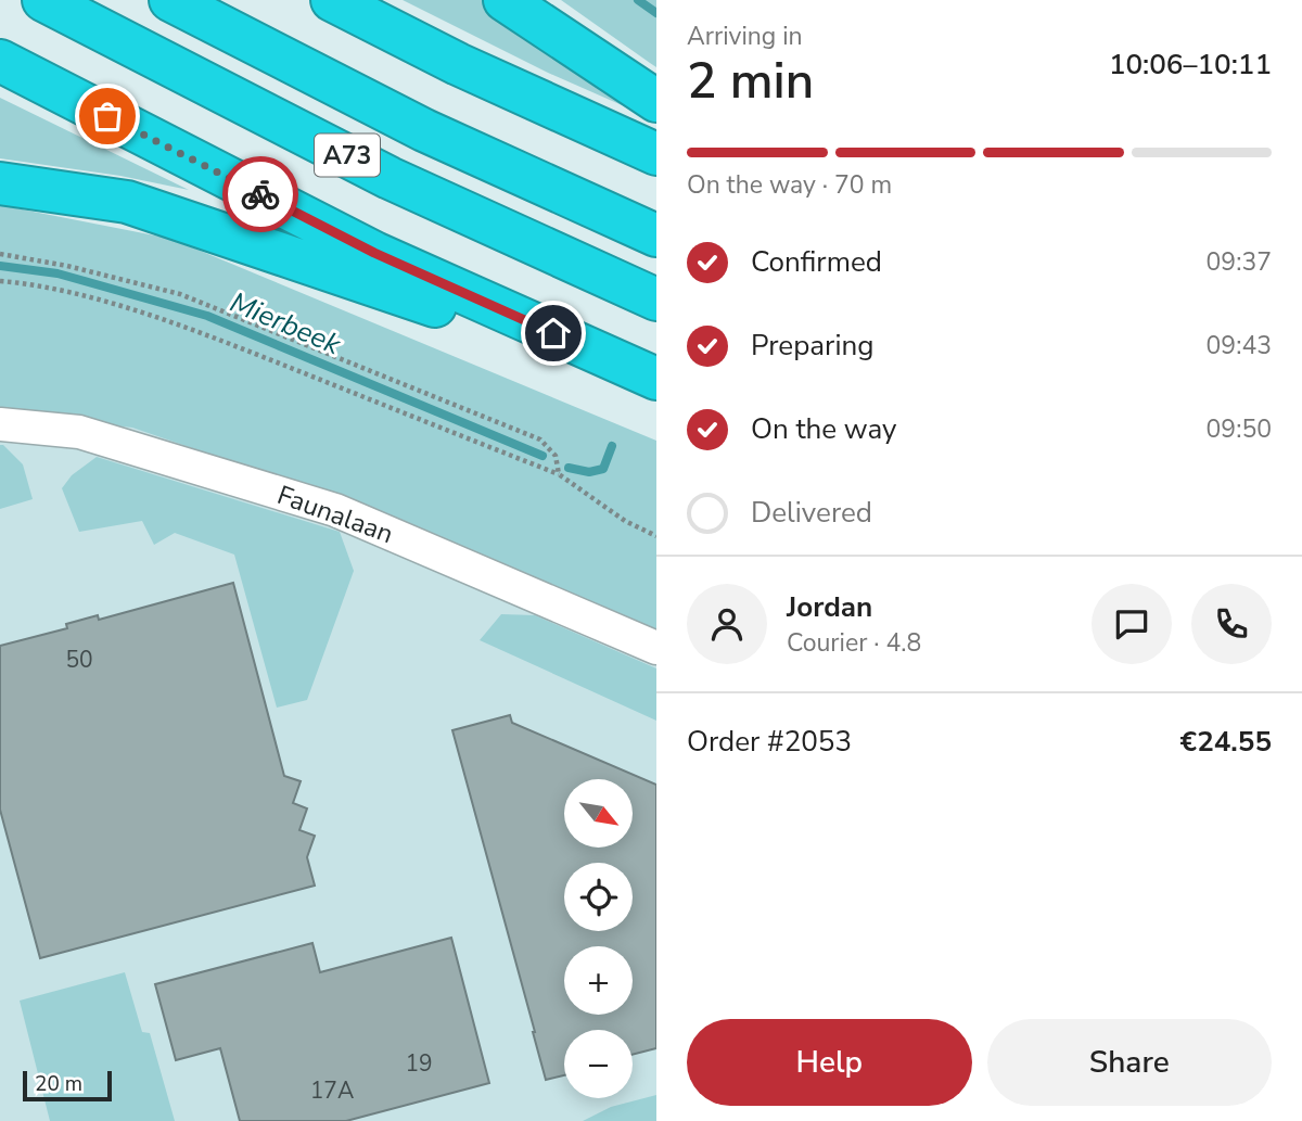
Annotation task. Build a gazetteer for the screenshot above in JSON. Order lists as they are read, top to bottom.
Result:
{
  "streets": {
    "highway": ["A73"],
    "street": ["Faunalaan"]
  },
  "water": ["Mierbeek"],
  "house_numbers": ["50", "19", "17A"],
  "scale_bar": "20 m",
  "north": "bottom right",
  "page": {
    "heading": ["2 min", "Arriving in", "10:06–10:11"],
    "panel": [
      "Jordan",
      "Courier · 4.8",
      "Order #2053",
      "€24.55"
    ],
    "bar": "On the way · 70 m",
    "list": [
      ["Confirmed", "09:37"],
      ["Preparing", "09:43"],
      ["On the way", "09:50"],
      "Delivered"
    ],
    "map_buttons": ["+", "−"],
    "buttons": ["Help", "Share"],
    "scale": "20 m"
  }
}
